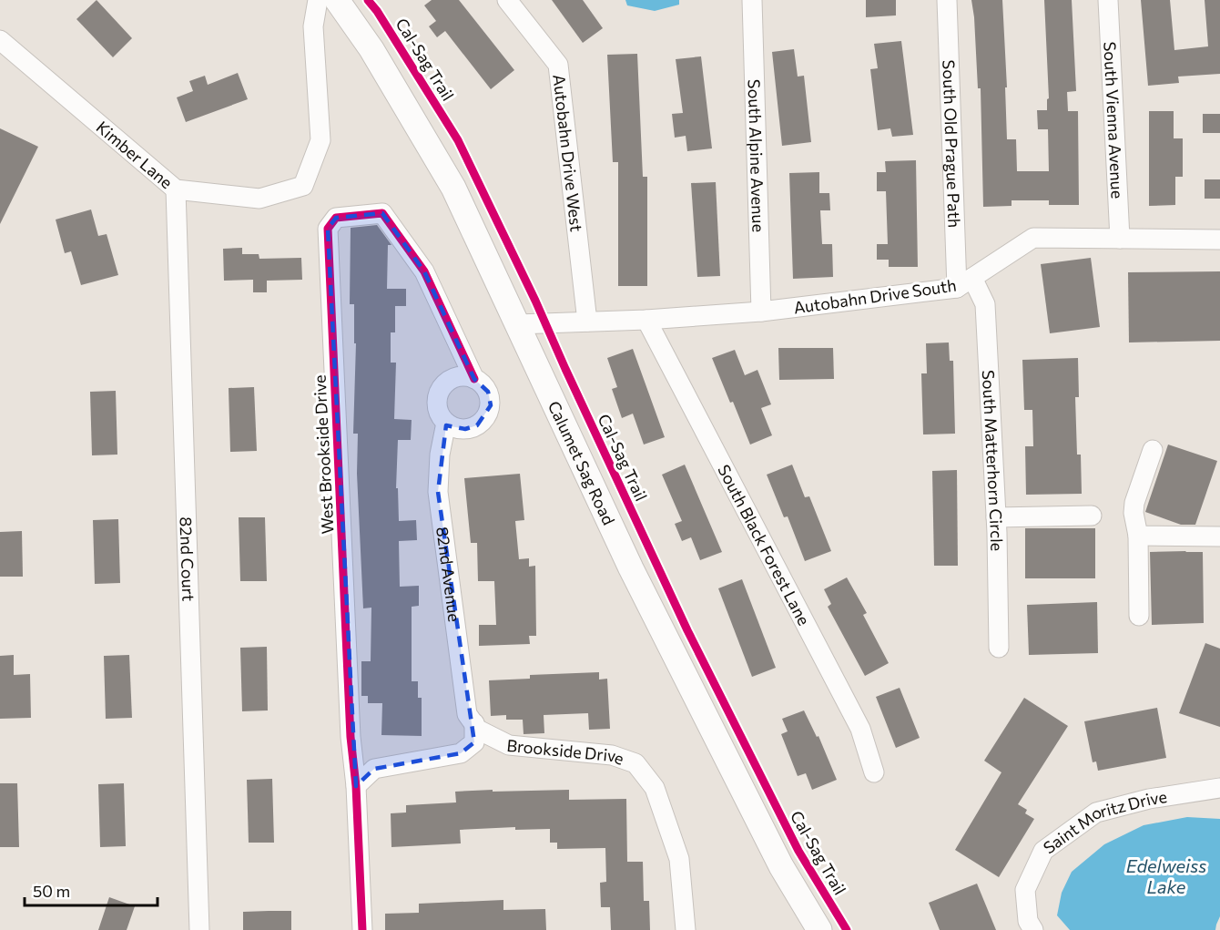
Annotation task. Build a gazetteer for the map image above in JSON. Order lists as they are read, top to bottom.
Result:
{
  "streets": {
    "main road": ["Calumet Sag Road"],
    "street": [
      "South Vienna Avenue",
      "South Old Prague Path",
      "Autobahn Drive West",
      "Kimber Lane",
      "South Alpine Avenue",
      "Autobahn Drive South",
      "West Brookside Drive",
      "South Matterhorn Circle",
      "South Black Forest Lane",
      "82nd Court",
      "82nd Avenue",
      "Brookside Drive",
      "Saint Moritz Drive"
    ],
    "cycle path": ["Cal-Sag Trail"]
  },
  "crossings": [
    ["South Vienna Avenue", "Autobahn Drive South"],
    ["South Old Prague Path", "Autobahn Drive South"],
    ["South Old Prague Path", "South Matterhorn Circle"],
    ["Autobahn Drive West", "Autobahn Drive South"],
    ["Kimber Lane", "82nd Court"],
    ["South Alpine Avenue", "Autobahn Drive South"],
    ["Autobahn Drive South", "South Matterhorn Circle"],
    ["Autobahn Drive South", "Calumet Sag Road"],
    ["Autobahn Drive South", "South Black Forest Lane"],
    ["West Brookside Drive", "82nd Avenue"],
    ["82nd Avenue", "Brookside Drive"]
  ],
  "water": ["Edelweiss Lake"],
  "scale_bar": "50 m"
}
